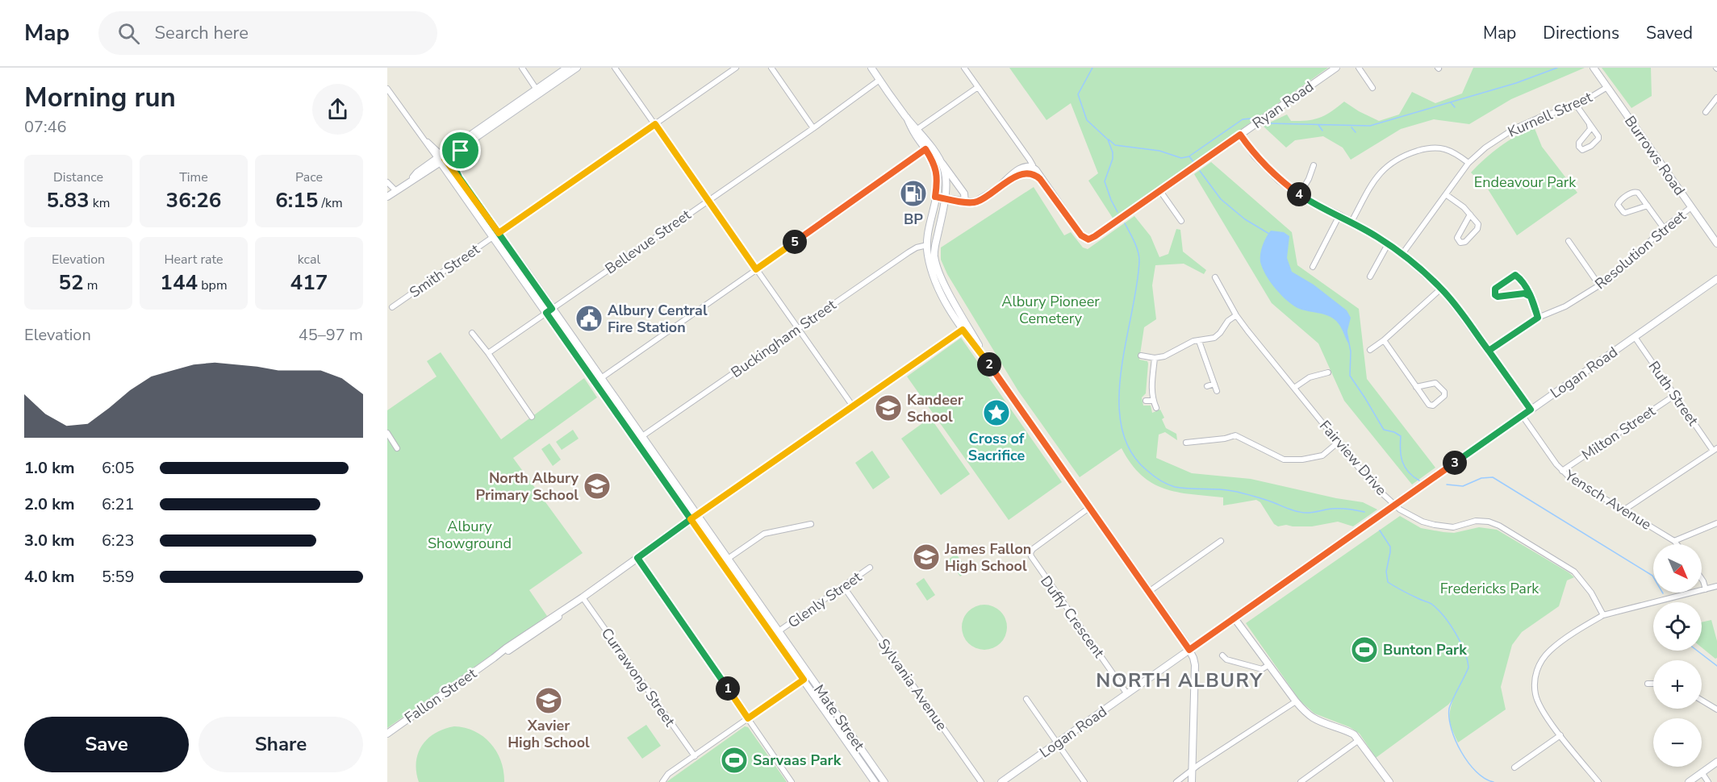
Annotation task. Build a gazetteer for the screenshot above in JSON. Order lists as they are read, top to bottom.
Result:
{
  "streets": {
    "main road": ["Logan Road", "Mate Street"],
    "street": [
      "Ryan Road",
      "Kurnell Street",
      "Burrows Road",
      "Bellevue Street",
      "Resolution Street",
      "Smith Street",
      "Buckingham Street",
      "Ruth Street",
      "Milton Street",
      "Fairview Drive",
      "Yensch Avenue",
      "Glenly Street",
      "Duffy Crescent",
      "Currawong Street",
      "Sylvania Avenue",
      "Fallon Street"
    ]
  },
  "crossings": [
    ["Kurnell Street", "Burrows Road"],
    ["Burrows Road", "Resolution Street"],
    ["Bellevue Street", "Mate Street"],
    ["Smith Street", "Mate Street"],
    ["Buckingham Street", "Mate Street"],
    ["Logan Road", "Ruth Street"],
    ["Logan Road", "Fairview Drive"],
    ["Logan Road", "Yensch Avenue"],
    ["Logan Road", "Duffy Crescent"],
    ["Ruth Street", "Milton Street"],
    ["Milton Street", "Yensch Avenue"],
    ["Glenly Street", "Sylvania Avenue"],
    ["Glenly Street", "Mate Street"],
    ["Currawong Street", "Fallon Street"],
    ["Fallon Street", "Mate Street"]
  ],
  "districts": ["NORTH ALBURY"],
  "parks": [
    "Endeavour Park",
    "Albury Pioneer Cemetery",
    "Albury Showground",
    "Fredericks Park"
  ],
  "places": {
    "fuel station": ["BP"],
    "public building": ["Albury Central Fire Station"],
    "school or university": [
      "Kandeer School",
      "North Albury Primary School",
      "James Fallon High School",
      "Xavier High School"
    ],
    "place": ["Cross of Sacrifice"],
    "sports": ["Bunton Park", "Sarvaas Park"]
  },
  "north": "bottom right",
  "page": {
    "header": "Map",
    "search": "Search here",
    "nav": ["Map", "Directions", "Saved"],
    "heading": ["Morning run", "07:46"],
    "stats": [
      ["Distance", "5.83 km"],
      ["Time", "36:26"],
      ["Pace", "6:15 /km"],
      ["Elevation", "52 m"],
      ["Heart rate", "144 bpm"],
      ["kcal", "417"]
    ],
    "pins": [
      "4",
      "5",
      "2",
      "3",
      "1"
    ],
    "chart": ["Elevation", "45–97 m"],
    "list": [
      {
        "name": "1.0 km",
        "note": "6:05"
      },
      {
        "name": "2.0 km",
        "note": "6:21"
      },
      {
        "name": "3.0 km",
        "note": "6:23"
      },
      {
        "name": "4.0 km",
        "note": "5:59"
      }
    ],
    "map_buttons": ["+", "−"],
    "buttons": ["Save", "Share"]
  }
}
